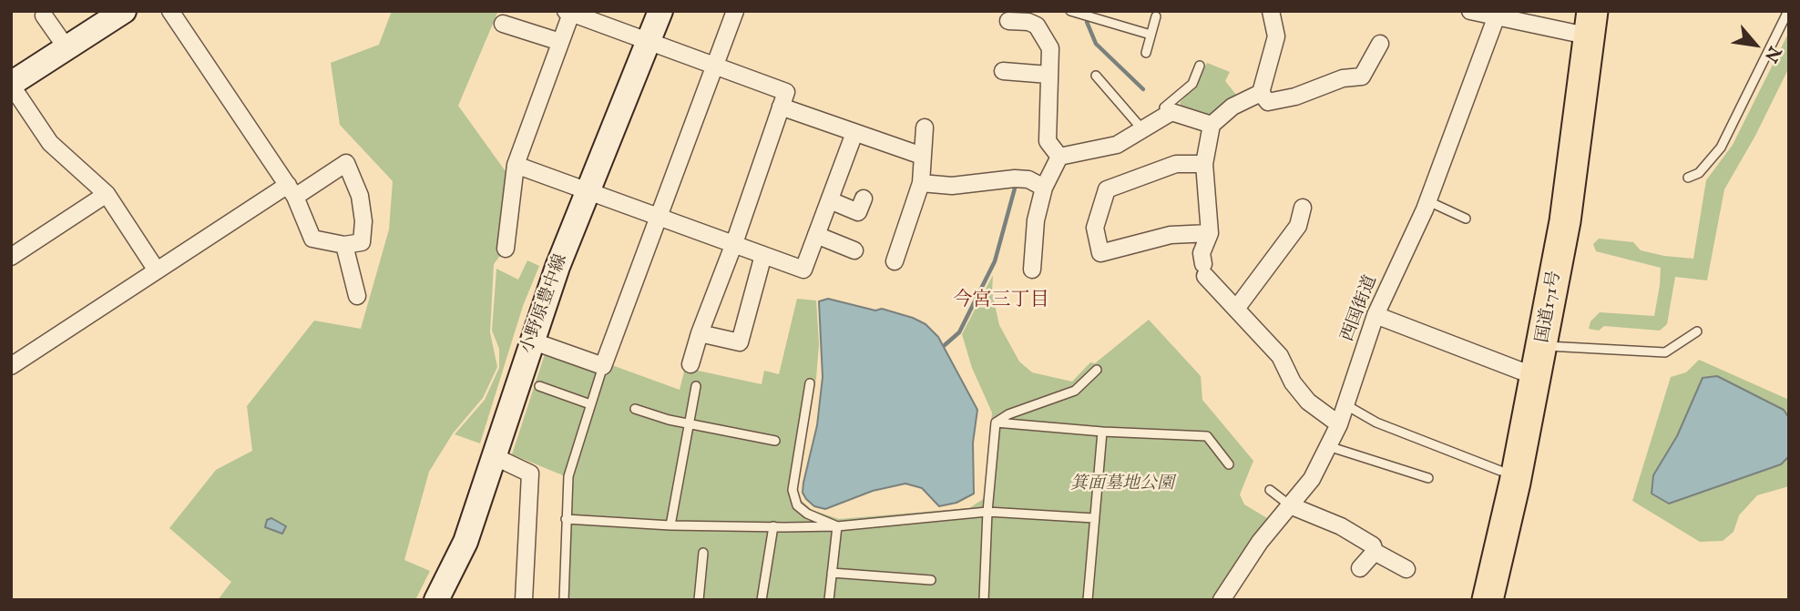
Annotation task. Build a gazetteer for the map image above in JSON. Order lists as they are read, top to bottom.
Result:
{
  "streets": {
    "highway": ["国道171号"],
    "street": ["小野原豊中線", "西国街道"]
  },
  "districts": ["今宮三丁目"],
  "parks": ["箕面墓地公園"],
  "north": "bottom right"
}
